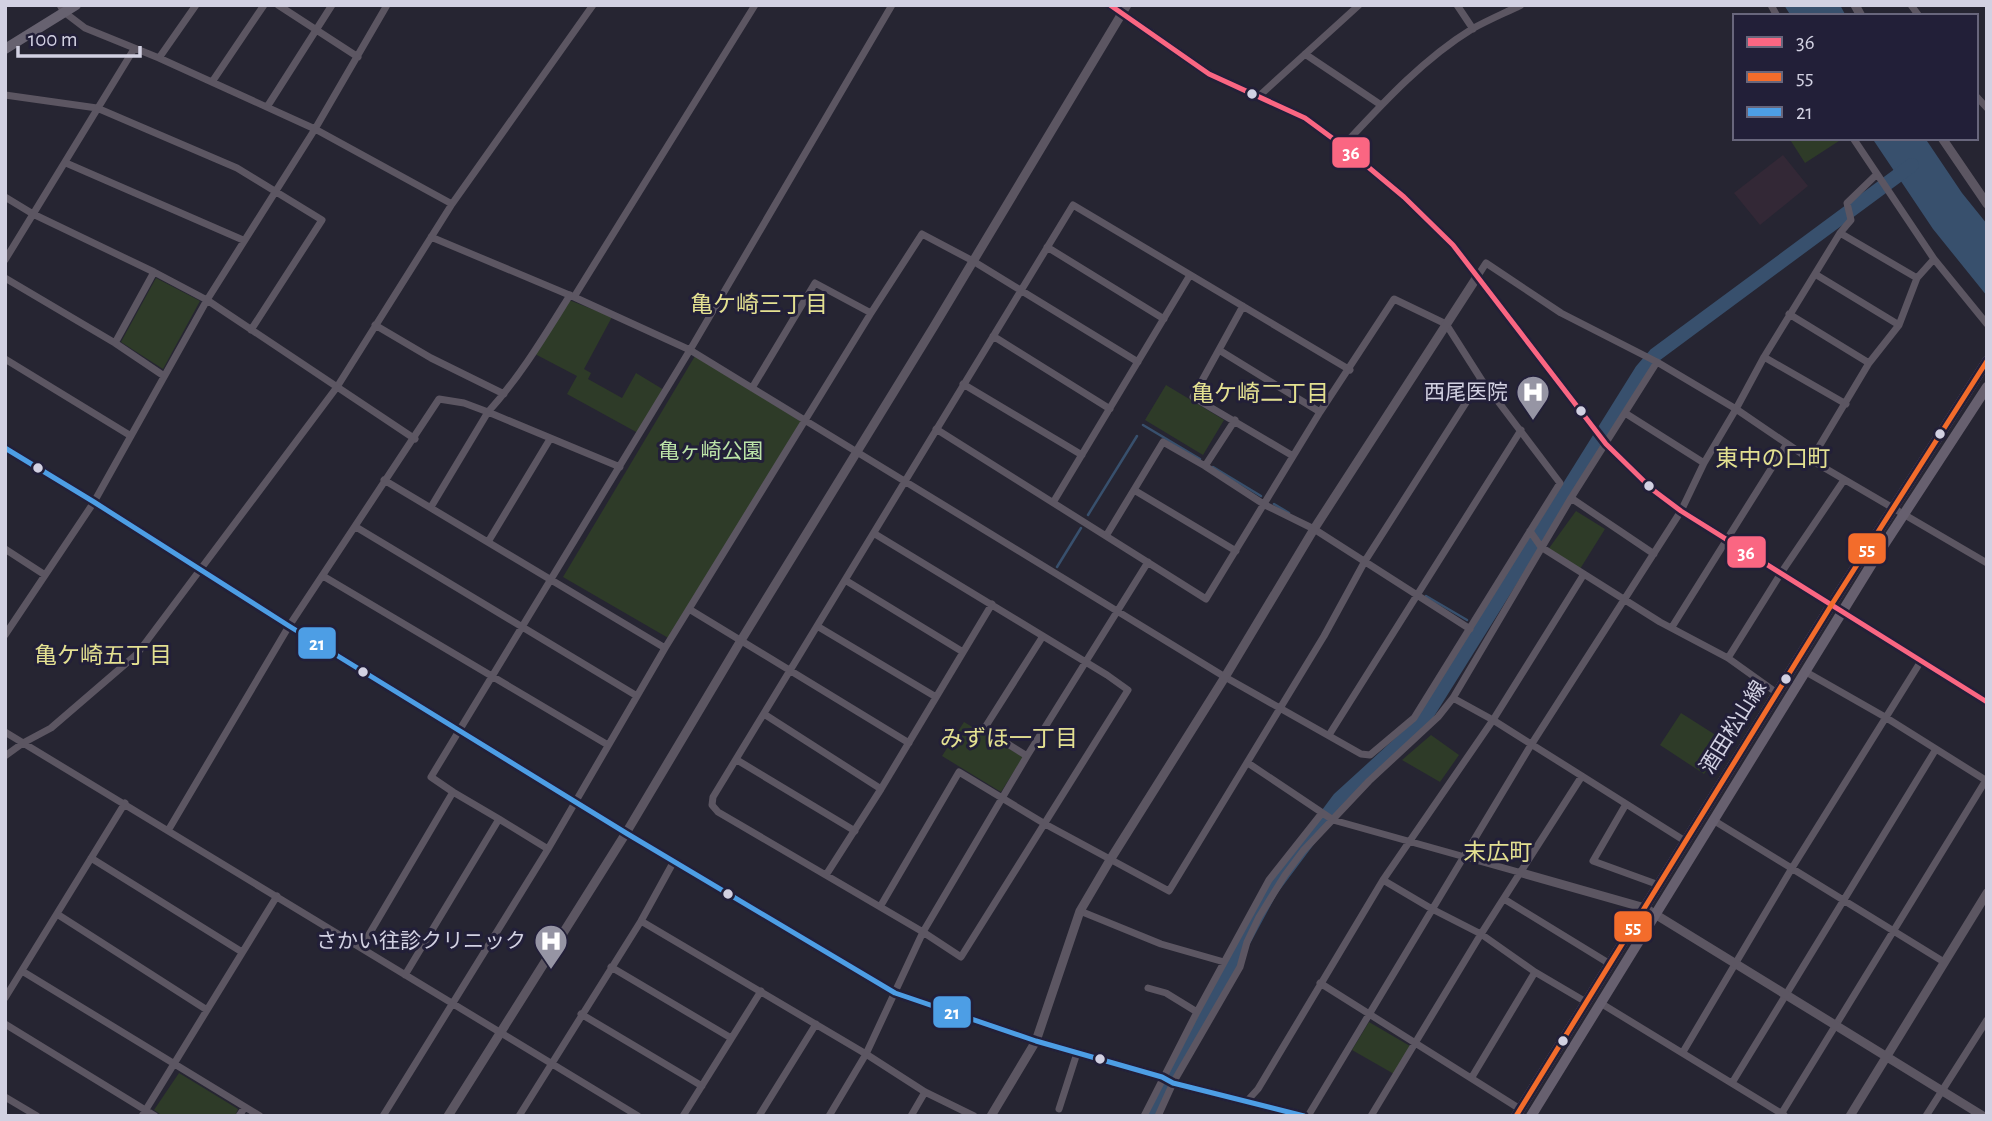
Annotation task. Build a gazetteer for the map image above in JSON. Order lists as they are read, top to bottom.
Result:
{
  "streets": {
    "main road": ["酒田松山線"]
  },
  "districts": [
    "亀ケ崎三丁目",
    "亀ケ崎二丁目",
    "東中の口町",
    "亀ケ崎五丁目",
    "みずほ一丁目",
    "末広町"
  ],
  "parks": ["亀ヶ崎公園"],
  "places": {
    "hospital": ["西尾医院", "さかい往診クリニック"]
  },
  "lines": ["transit line 36", "transit line 55", "transit line 21"],
  "legend": ["36", "55", "21"],
  "scale_bar": "100 m"
}
